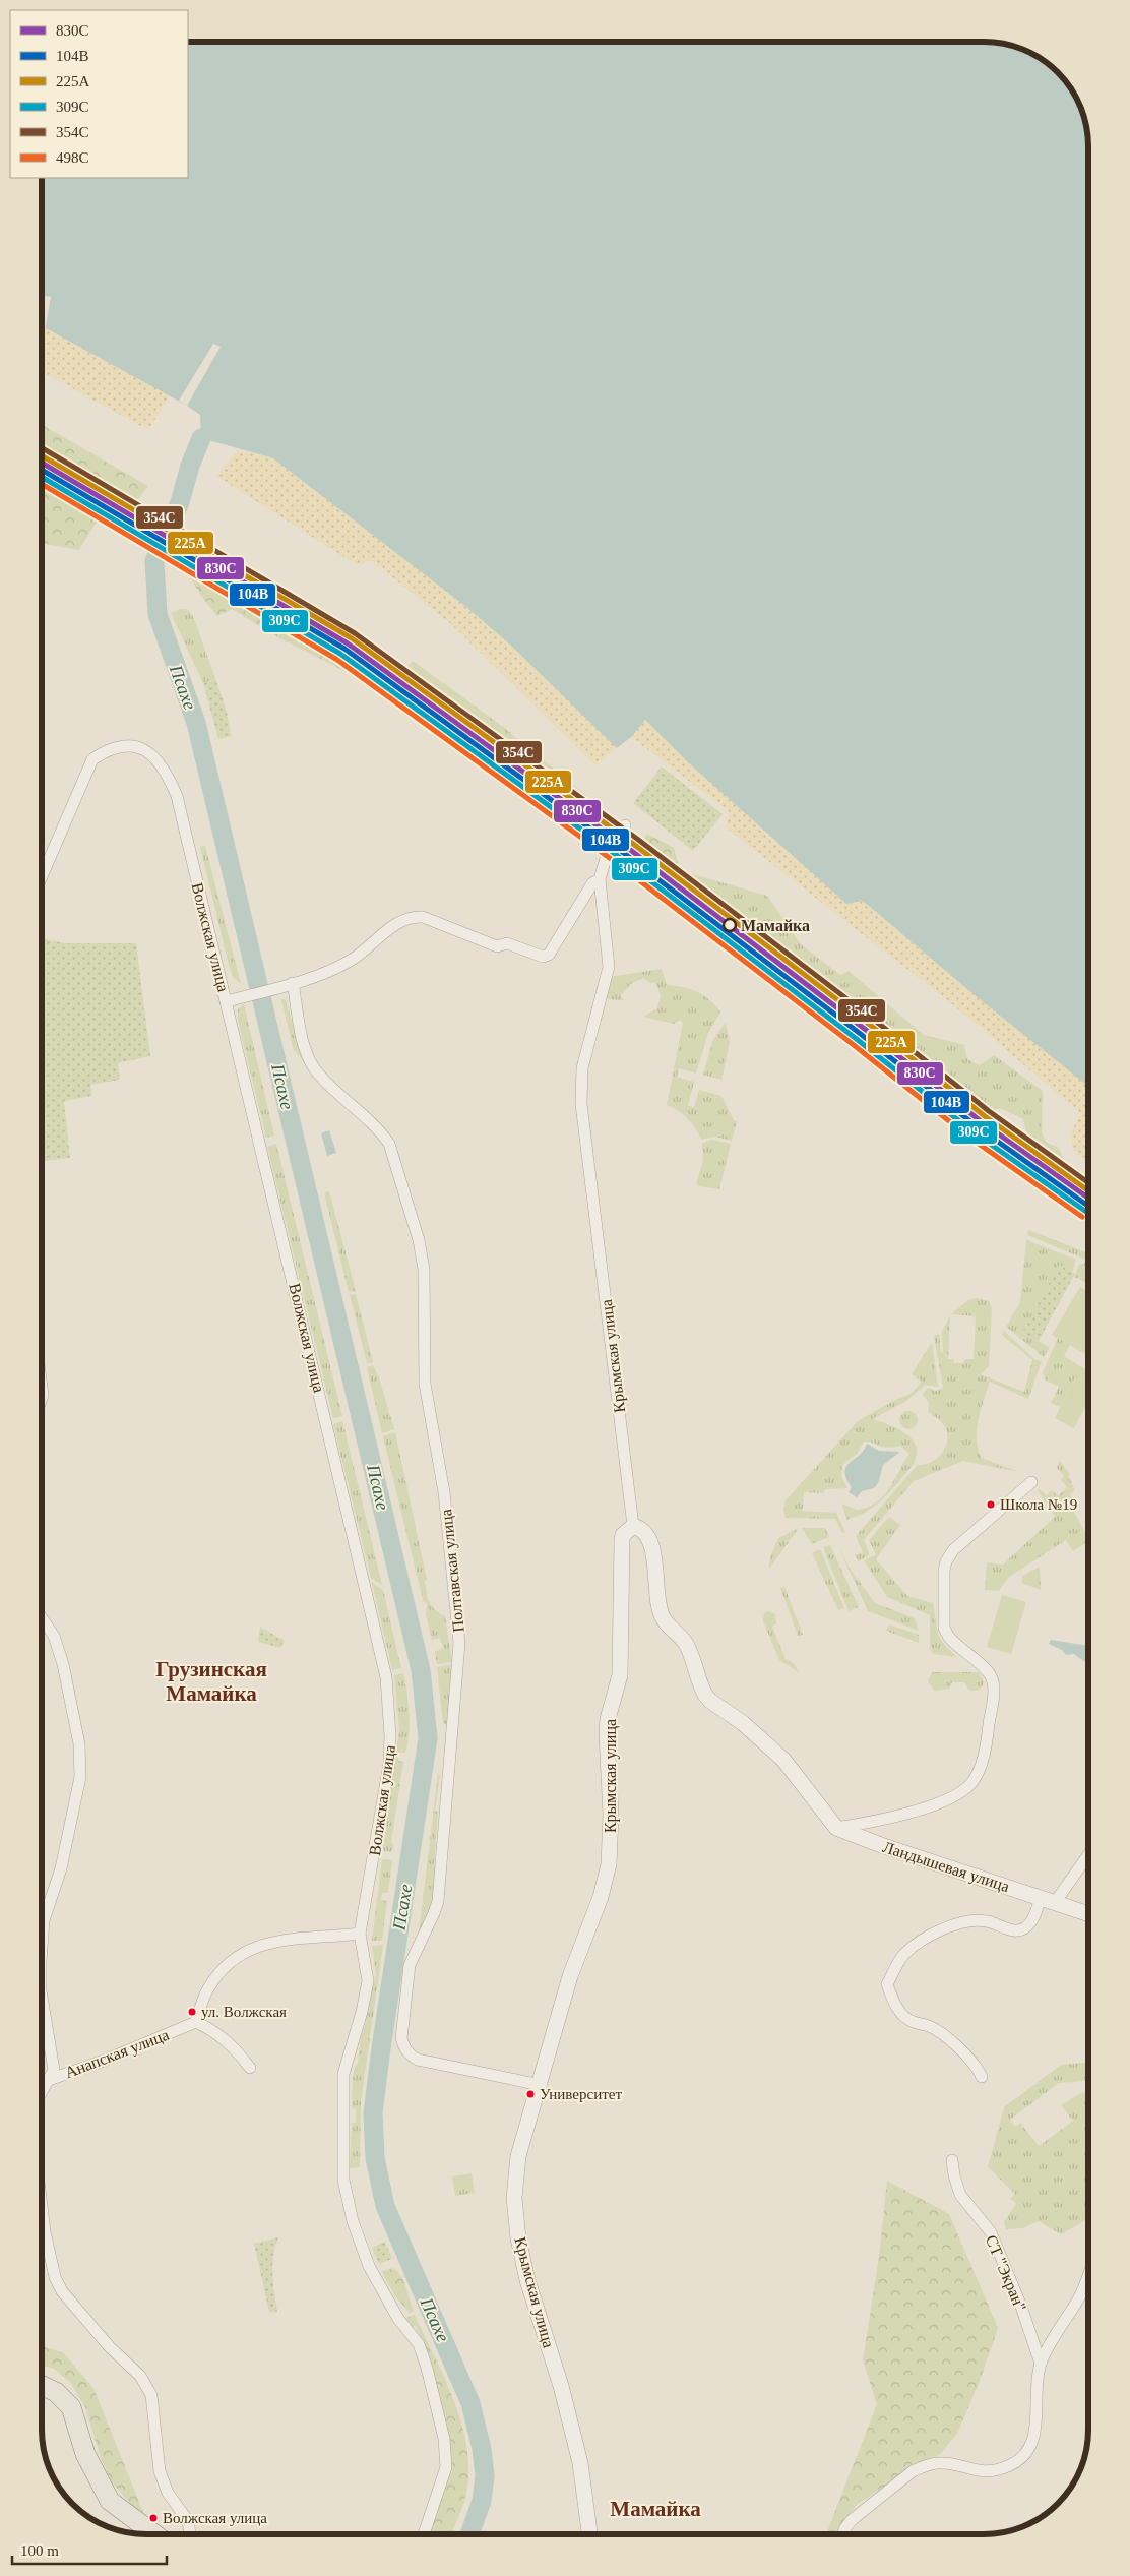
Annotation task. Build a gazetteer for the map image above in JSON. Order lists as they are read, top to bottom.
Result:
{
  "streets": {
    "street": [
      "Волжская улица",
      "Крымская улица",
      "Полтавская улица",
      "Ландышевая улица",
      "Анапская улица",
      "СТ \"Экран\""
    ]
  },
  "crossings": [
    ["Волжская улица", "Крымская улица"],
    ["Крымская улица", "Полтавская улица"]
  ],
  "districts": ["Грузинская Мамайка", "Мамайка"],
  "water": ["Псахе"],
  "places": [
    "Мамайка",
    "Школа №19",
    "ул. Волжская",
    "Университет",
    "Волжская улица"
  ],
  "lines": [
    "transit line 354С",
    "transit line 225А",
    "transit line 830С",
    "transit line 104В",
    "transit line 309С",
    "transit line 498С"
  ],
  "legend": [
    "830С",
    "104В",
    "225А",
    "309С",
    "354С",
    "498С"
  ],
  "scale_bar": "100 m"
}
